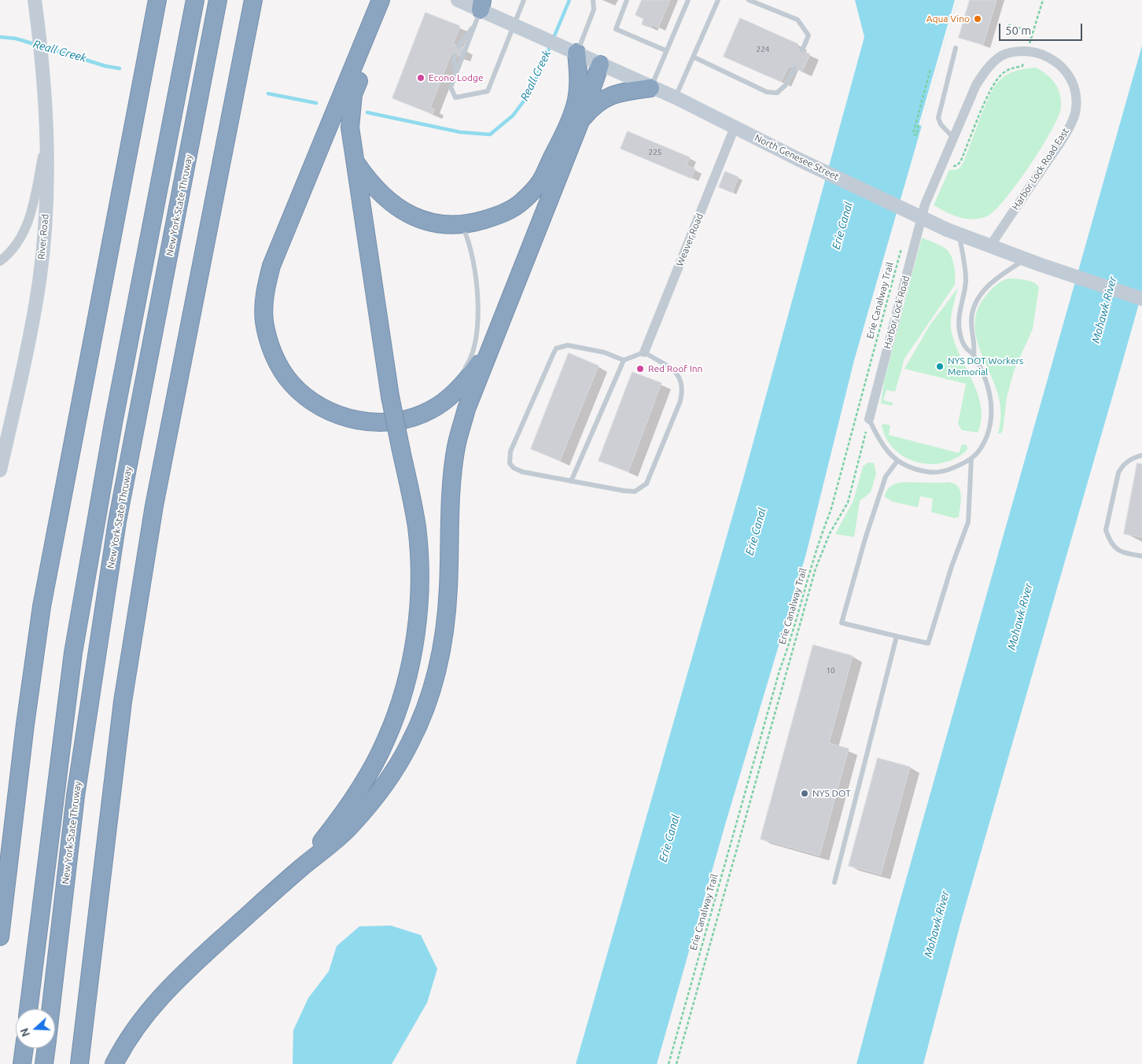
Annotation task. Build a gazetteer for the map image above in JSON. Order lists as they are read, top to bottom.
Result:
{
  "streets": {
    "highway": ["New York State Thruway"],
    "main road": ["North Genesee Street", "River Road"],
    "street": ["Harbor Lock Road East", "Weaver Road", "Harbor Lock Road"],
    "path": ["Erie Canalway Trail"]
  },
  "crossings": [
    ["North Genesee Street", "Harbor Lock Road East"],
    ["North Genesee Street", "Weaver Road"],
    ["Harbor Lock Road East", "Harbor Lock Road"]
  ],
  "water": ["Reall Creek", "Erie Canal", "Mohawk River"],
  "places": [
    "Aqua Vino",
    "Econo Lodge",
    "NYS DOT Workers Memorial",
    "Red Roof Inn",
    "NYS DOT"
  ],
  "house_numbers": ["224", "225", "10"],
  "scale_bar": "50 m",
  "north": "left"
}
